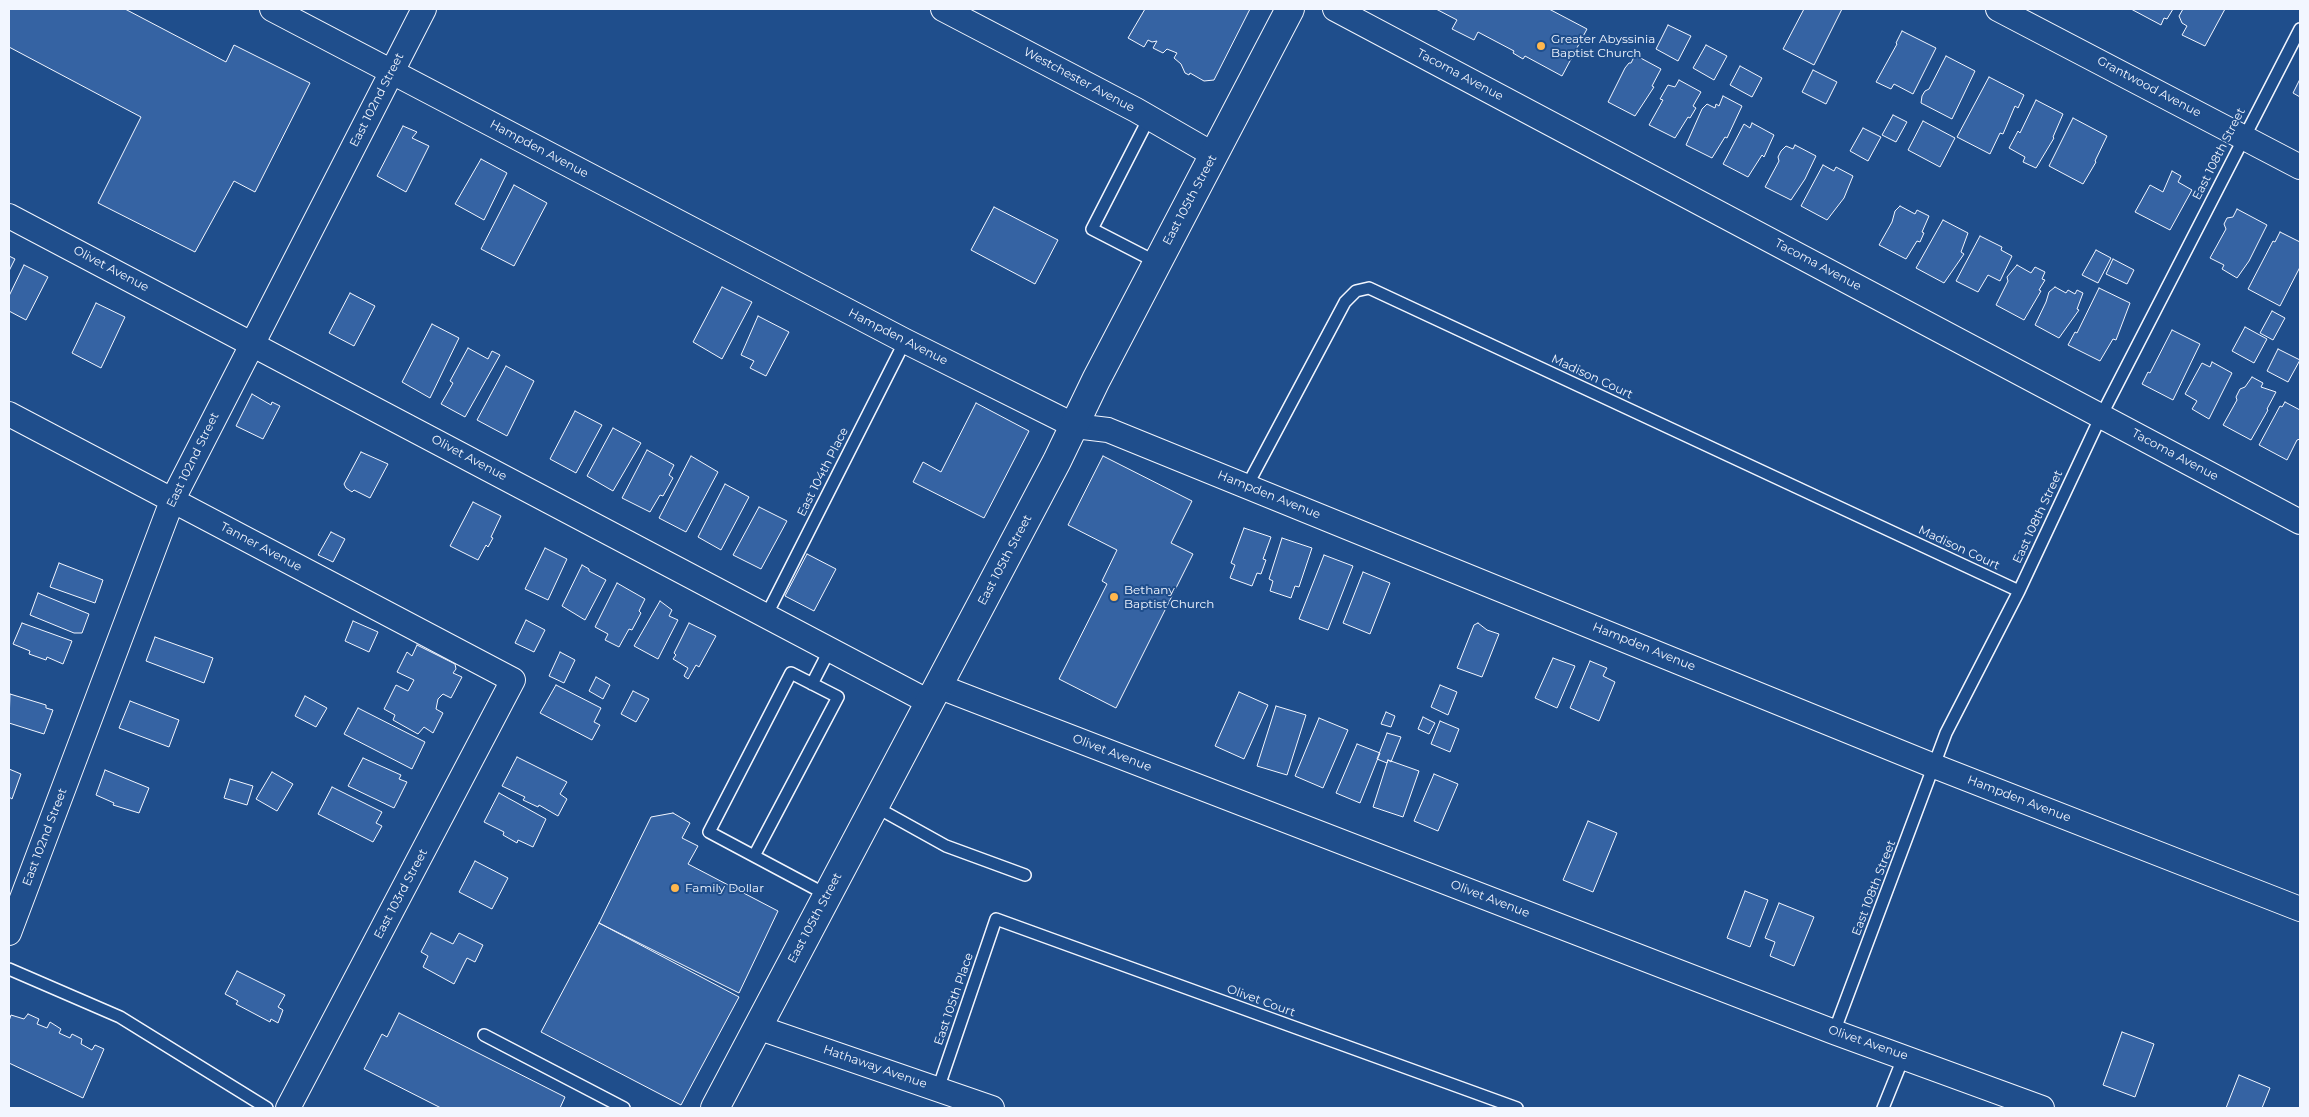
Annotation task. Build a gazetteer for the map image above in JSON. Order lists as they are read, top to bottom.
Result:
{
  "streets": {
    "main road": ["East 105th Street"],
    "street": [
      "Tacoma Avenue",
      "Westchester Avenue",
      "Grantwood Avenue",
      "East 102nd Street",
      "Hampden Avenue",
      "Olivet Avenue",
      "Tanner Avenue",
      "East 103rd Street",
      "Hathaway Avenue"
    ],
    "lane": [
      "East 108th Street",
      "Madison Court",
      "East 104th Place",
      "East 105th Place",
      "Olivet Court"
    ]
  },
  "crossings": [
    ["Tacoma Avenue", "East 108th Street"],
    ["Westchester Avenue", "East 105th Street"],
    ["Grantwood Avenue", "East 108th Street"],
    ["East 102nd Street", "Hampden Avenue"],
    ["East 102nd Street", "Olivet Avenue"],
    ["East 102nd Street", "Tanner Avenue"],
    ["Hampden Avenue", "East 108th Street"],
    ["Hampden Avenue", "East 105th Street"],
    ["Hampden Avenue", "Madison Court"],
    ["Hampden Avenue", "East 104th Place"],
    ["East 108th Street", "Olivet Avenue"],
    ["East 108th Street", "Madison Court"],
    ["East 105th Street", "Olivet Avenue"],
    ["East 105th Street", "Hathaway Avenue"],
    ["Olivet Avenue", "East 104th Place"],
    ["Tanner Avenue", "East 103rd Street"],
    ["East 105th Place", "Olivet Court"],
    ["East 105th Place", "Hathaway Avenue"]
  ],
  "places": ["Greater Abyssinia Baptist Church", "Bethany Baptist Church", "Family Dollar"]
}
